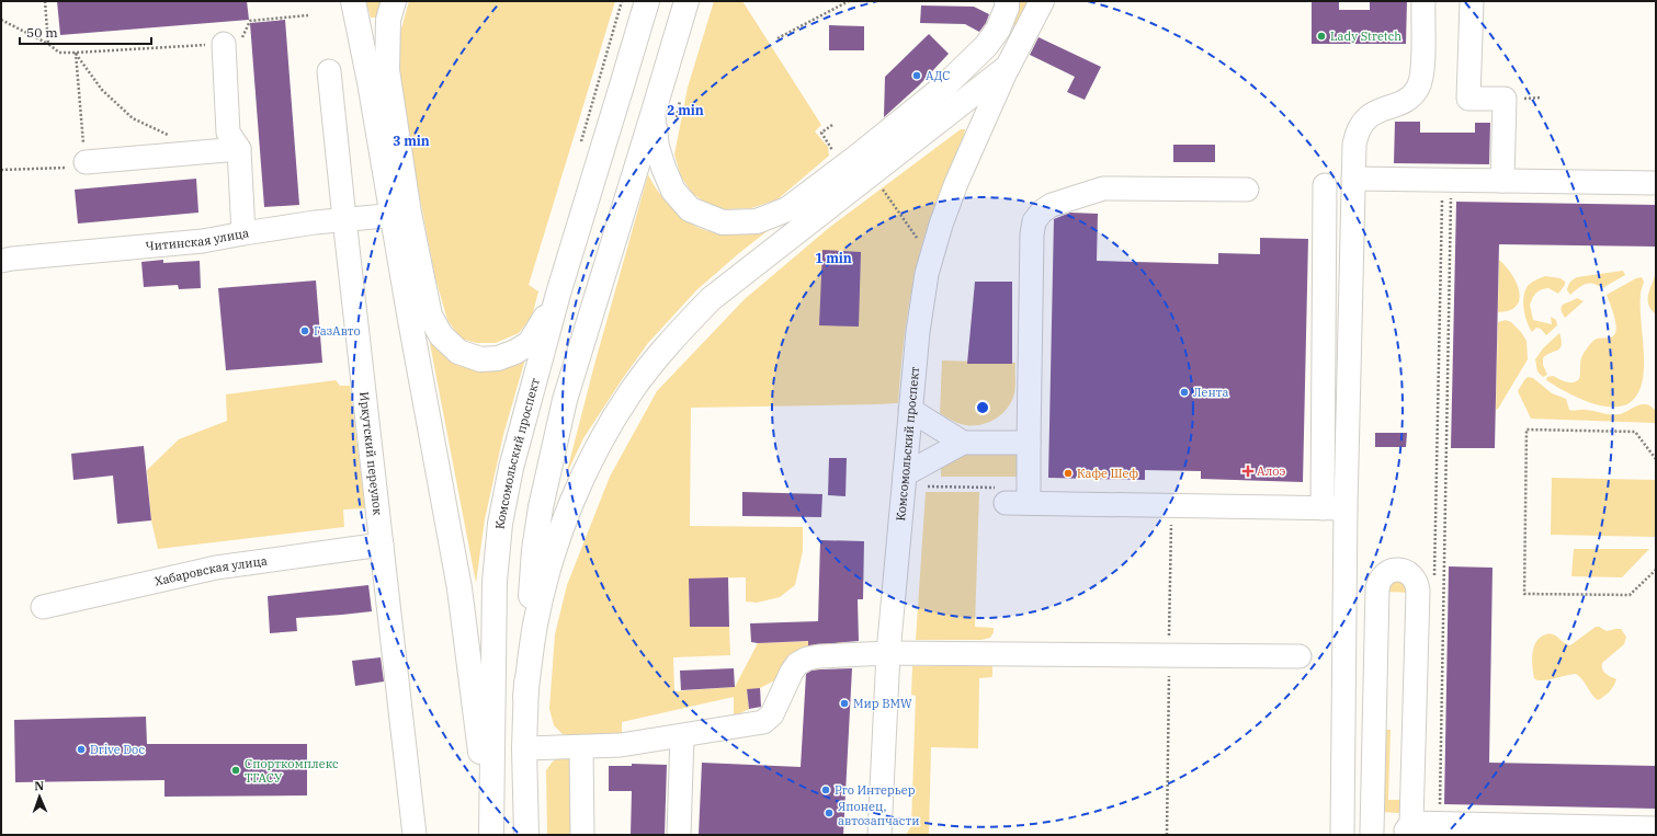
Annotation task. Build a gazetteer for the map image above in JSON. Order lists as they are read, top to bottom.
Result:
{
  "streets": {
    "main road": ["Комсомольский проспект"],
    "street": ["Читинская улица", "Иркутский переулок", "Хабаровская улица"]
  },
  "crossings": [
    ["Читинская улица", "Иркутский переулок"],
    ["Иркутский переулок", "Хабаровская улица"]
  ],
  "places": {
    "other": [
      "Lady Stretch",
      "АДС",
      "ГазАвто",
      "Лента",
      "Кафе Шеф",
      "Мир BMW",
      "Drive Doc",
      "Спорткомплекс ТГАСУ",
      "Pro Интерьер",
      "Японец, автозапчасти"
    ],
    "health": ["Алоэ"]
  },
  "scale_bar": "50 m",
  "north": "top",
  "rings": ["2 min", "3 min", "1 min"]
}
